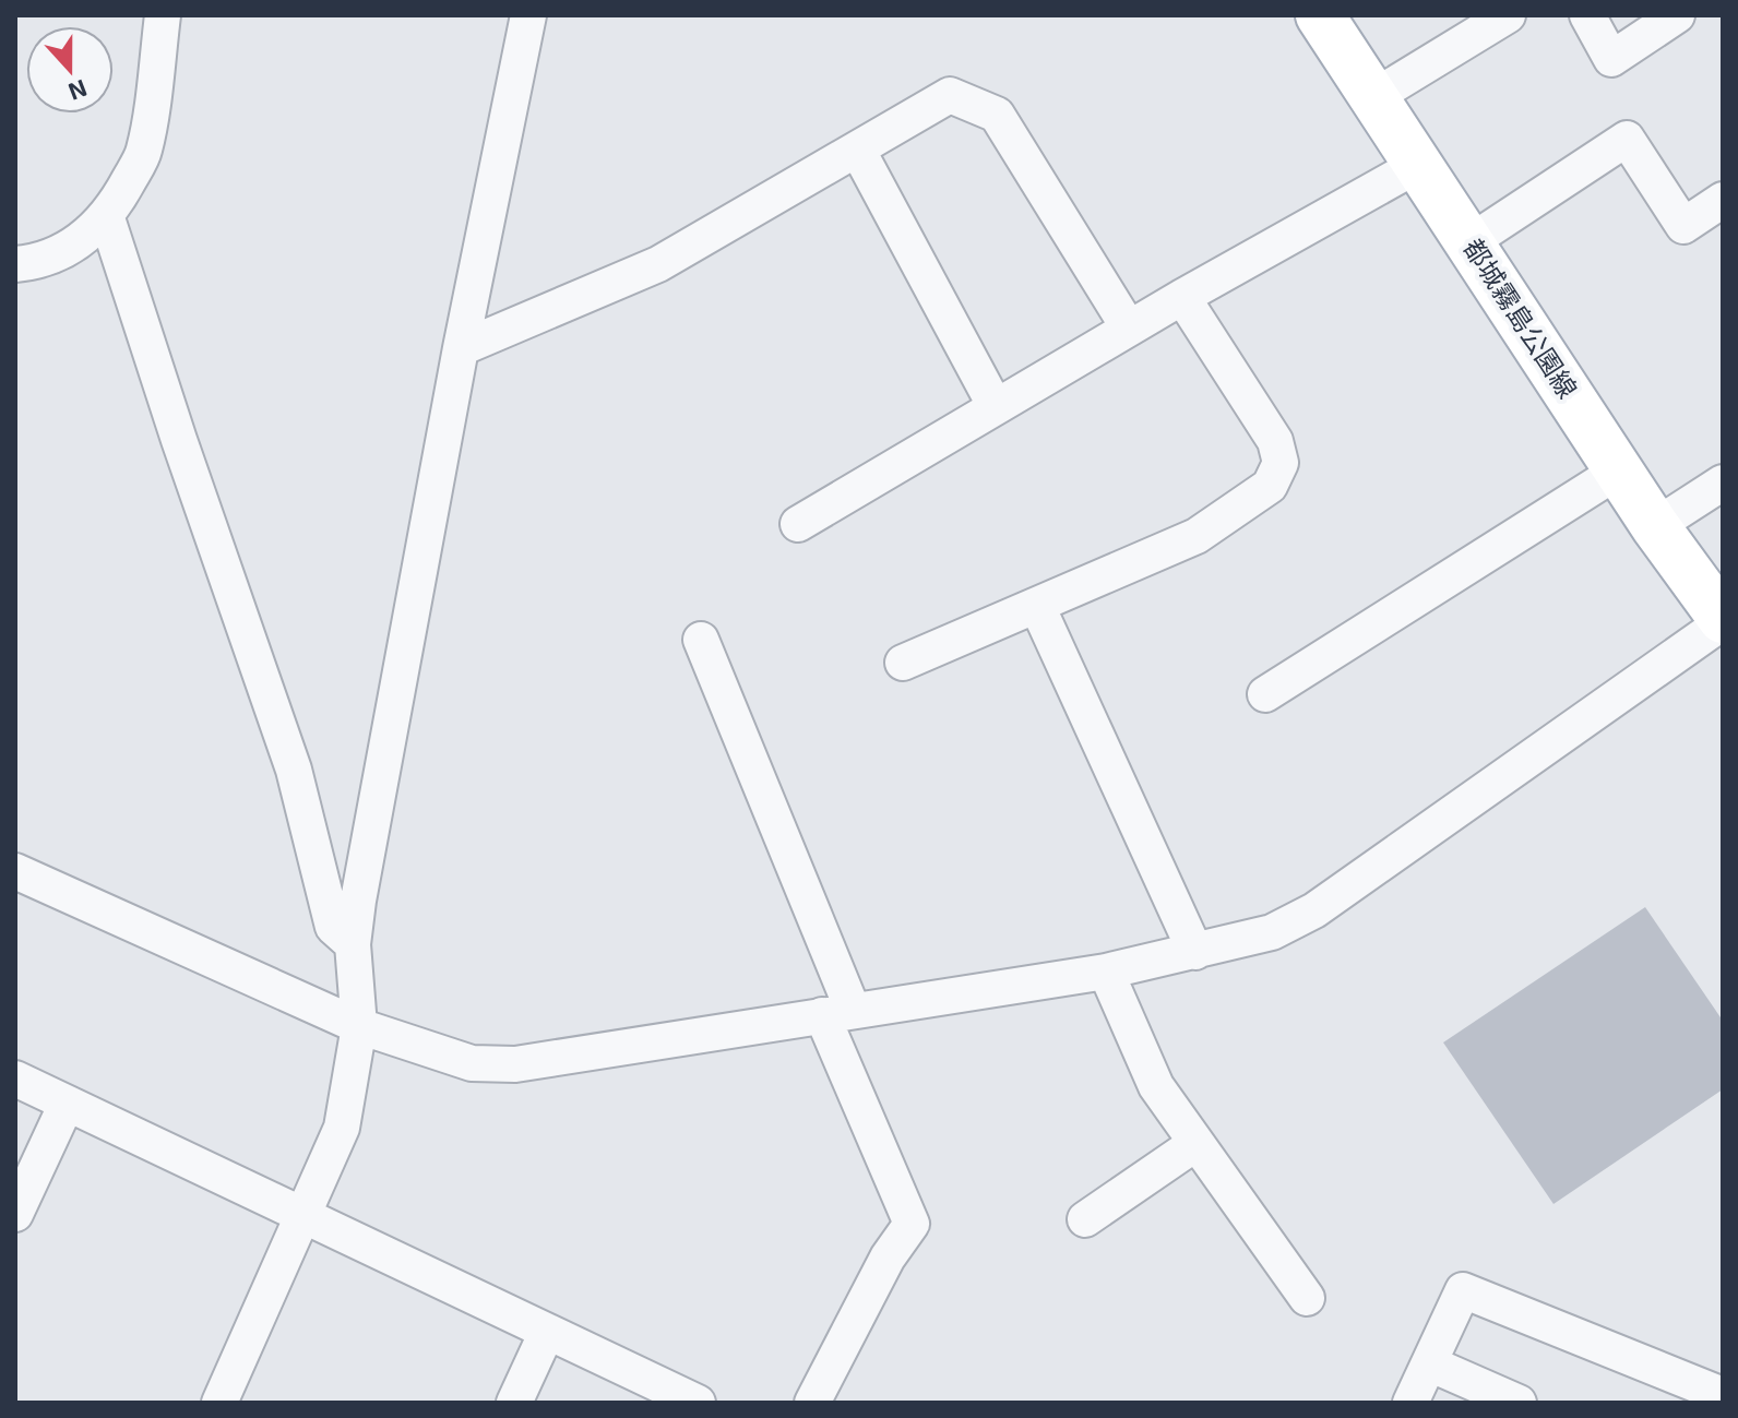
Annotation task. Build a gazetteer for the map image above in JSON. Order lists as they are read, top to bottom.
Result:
{
  "streets": {
    "main road": ["都城霧島公園線"]
  },
  "north": "bottom"
}
